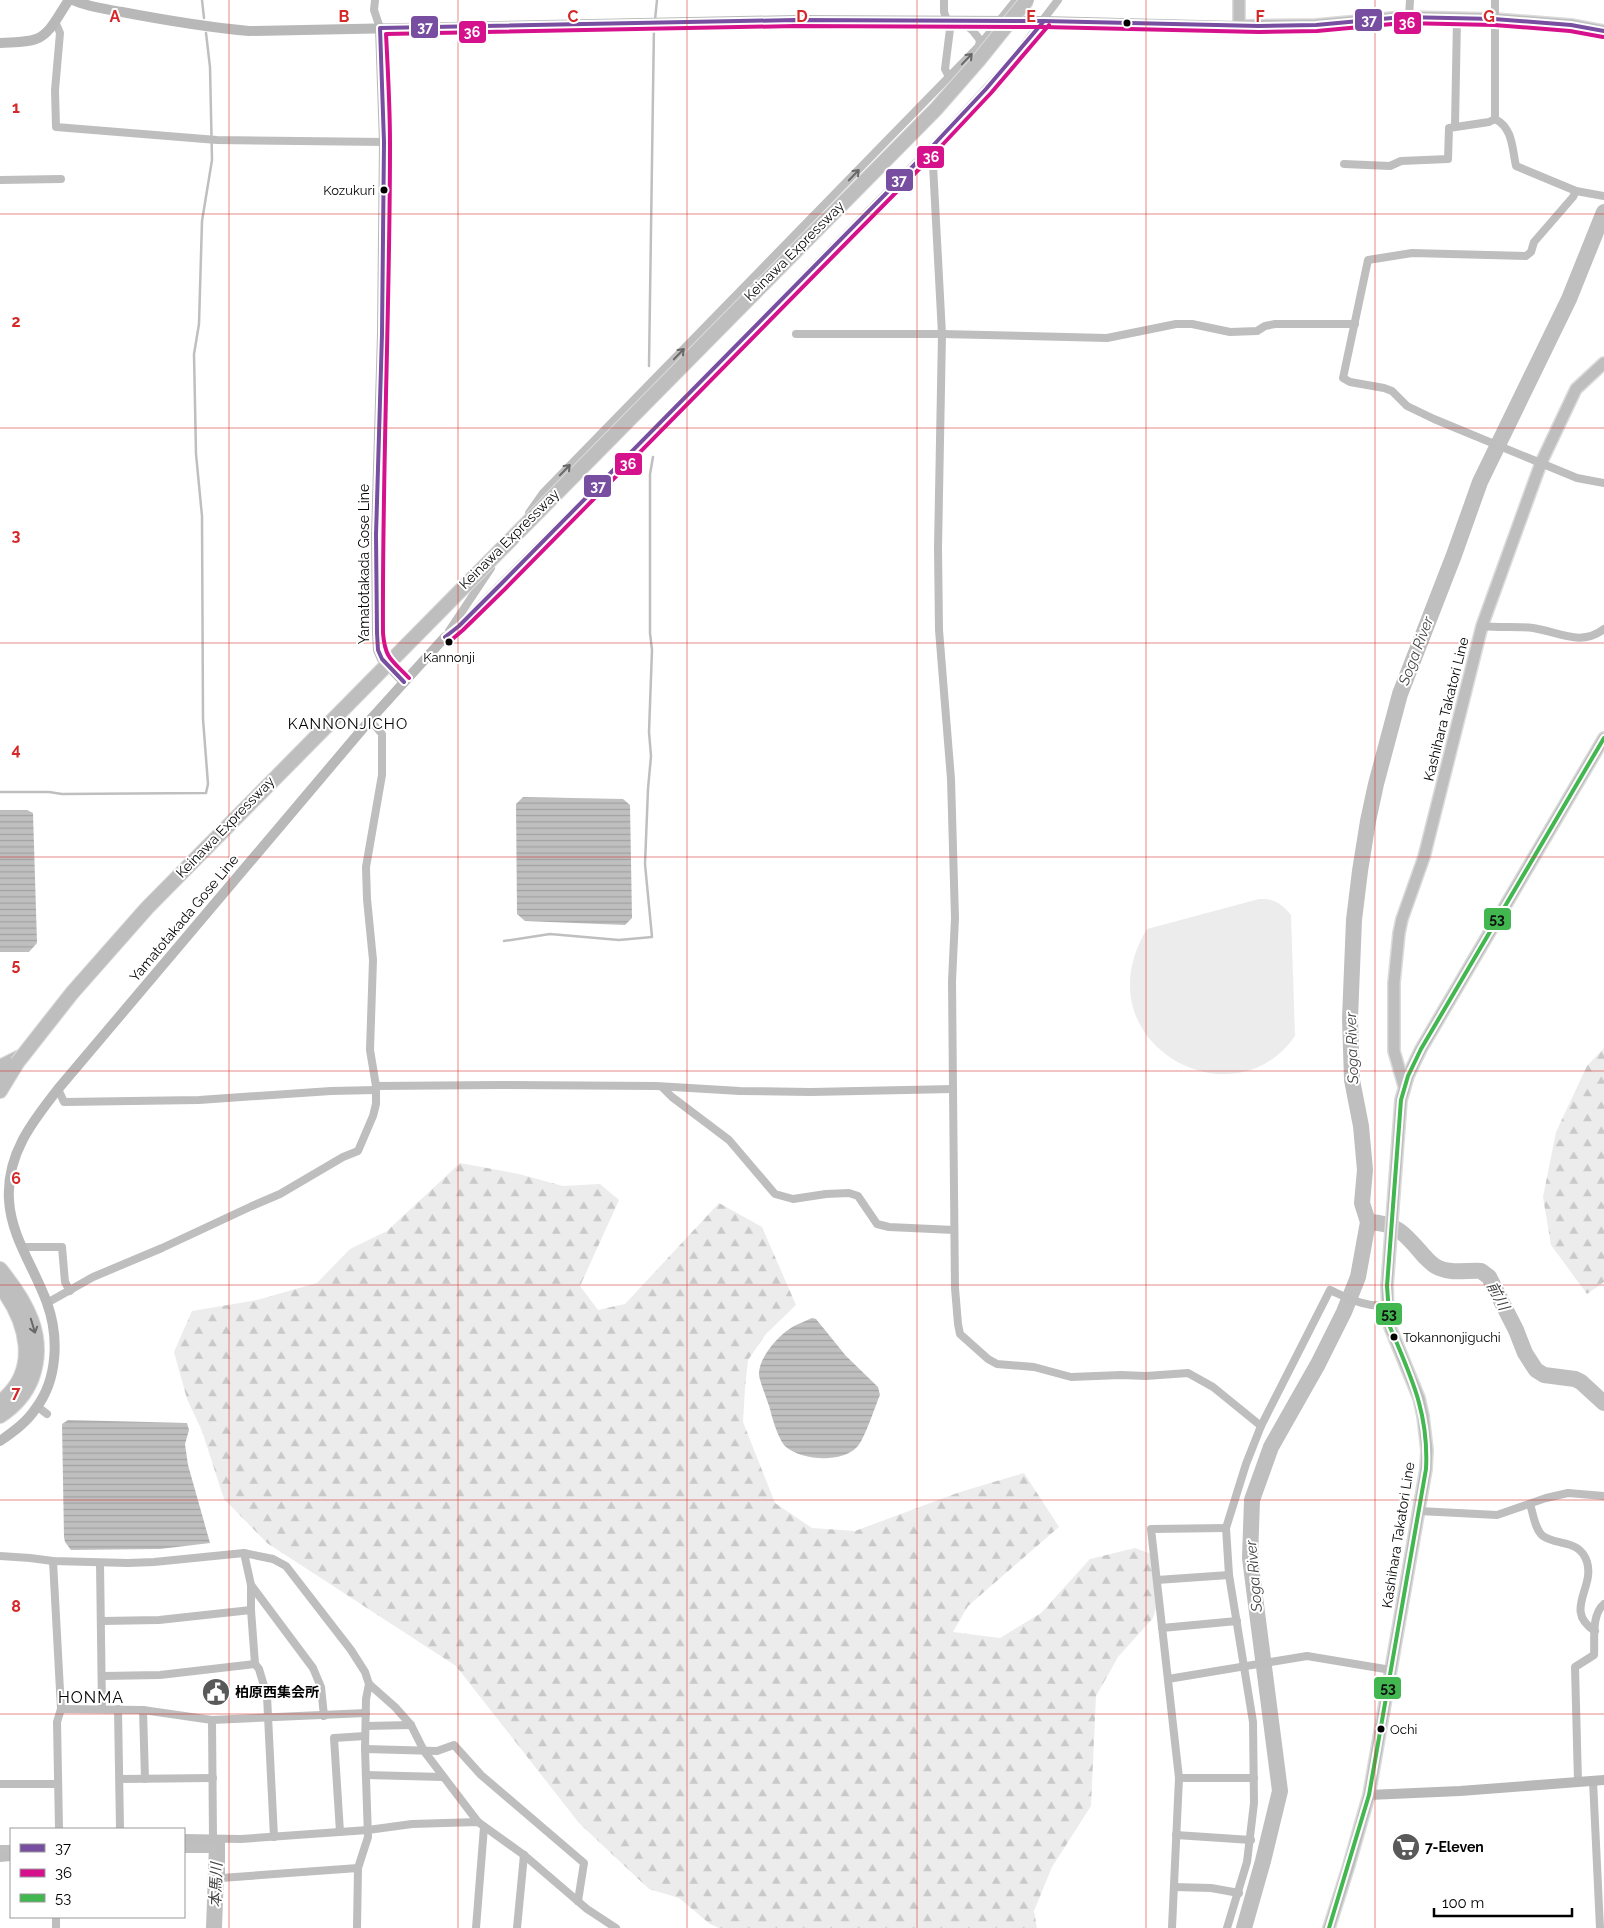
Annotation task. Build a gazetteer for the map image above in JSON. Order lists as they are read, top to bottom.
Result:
{
  "streets": {
    "highway": ["Keinawa Expressway"],
    "main road": ["Yamatotakada Gose Line", "Kashihara Takatori Line"]
  },
  "districts": ["KANNONJICHO", "HONMA"],
  "water": ["Soga River", "前川", "本馬川"],
  "places": {
    "other": [
      "Kozukuri",
      "Kannonji",
      "Tokannonjiguchi",
      "Ochi"
    ],
    "public building": ["柏原西集会所"],
    "supermarket": ["7-Eleven"]
  },
  "lines": ["transit line 37", "transit line 36", "transit line 53"],
  "legend": ["37", "36", "53"],
  "scale_bar": "100 m",
  "grid": {
    "columns": [
      "A",
      "B",
      "C",
      "D",
      "E",
      "F",
      "G"
    ],
    "rows": [
      "1",
      "2",
      "3",
      "4",
      "5",
      "6",
      "7",
      "8"
    ]
  }
}
